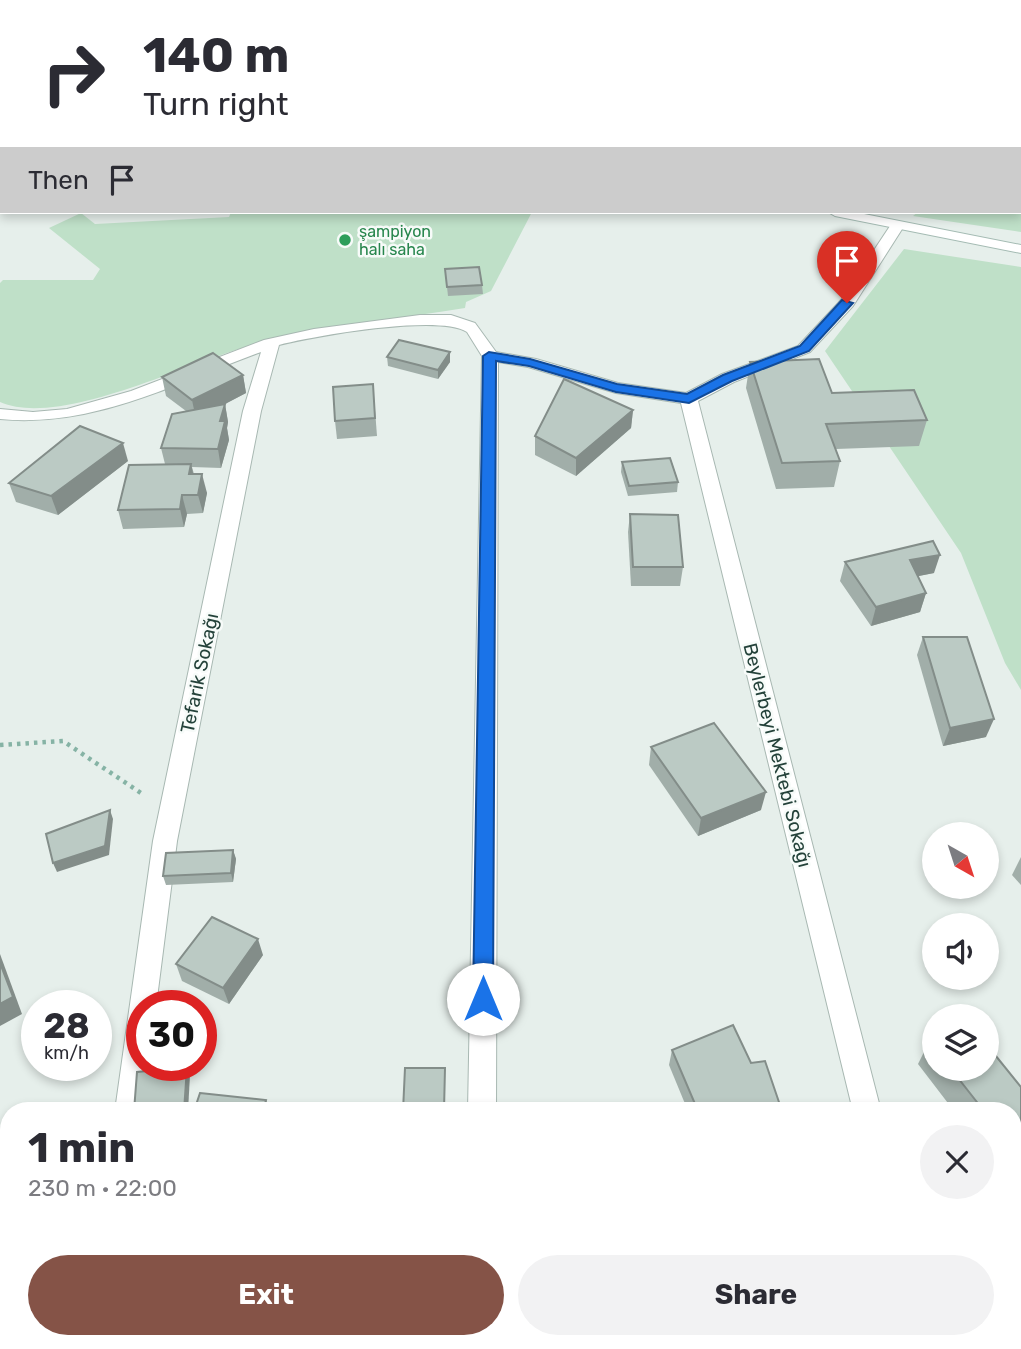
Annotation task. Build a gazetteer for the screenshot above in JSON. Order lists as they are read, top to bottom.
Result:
{
  "streets": {
    "street": ["Tefarik Sokağı", "Beylerbeyi Mektebi Sokağı"]
  },
  "places": ["şampiyon halı saha"],
  "north": "bottom right",
  "page": {
    "turn": ["140 m", "Turn right"],
    "then": "Then",
    "speed": "28 km/h",
    "limit": "30",
    "heading": ["1 min", "230 m · 22:00"],
    "buttons": ["Exit", "Share"]
  }
}
